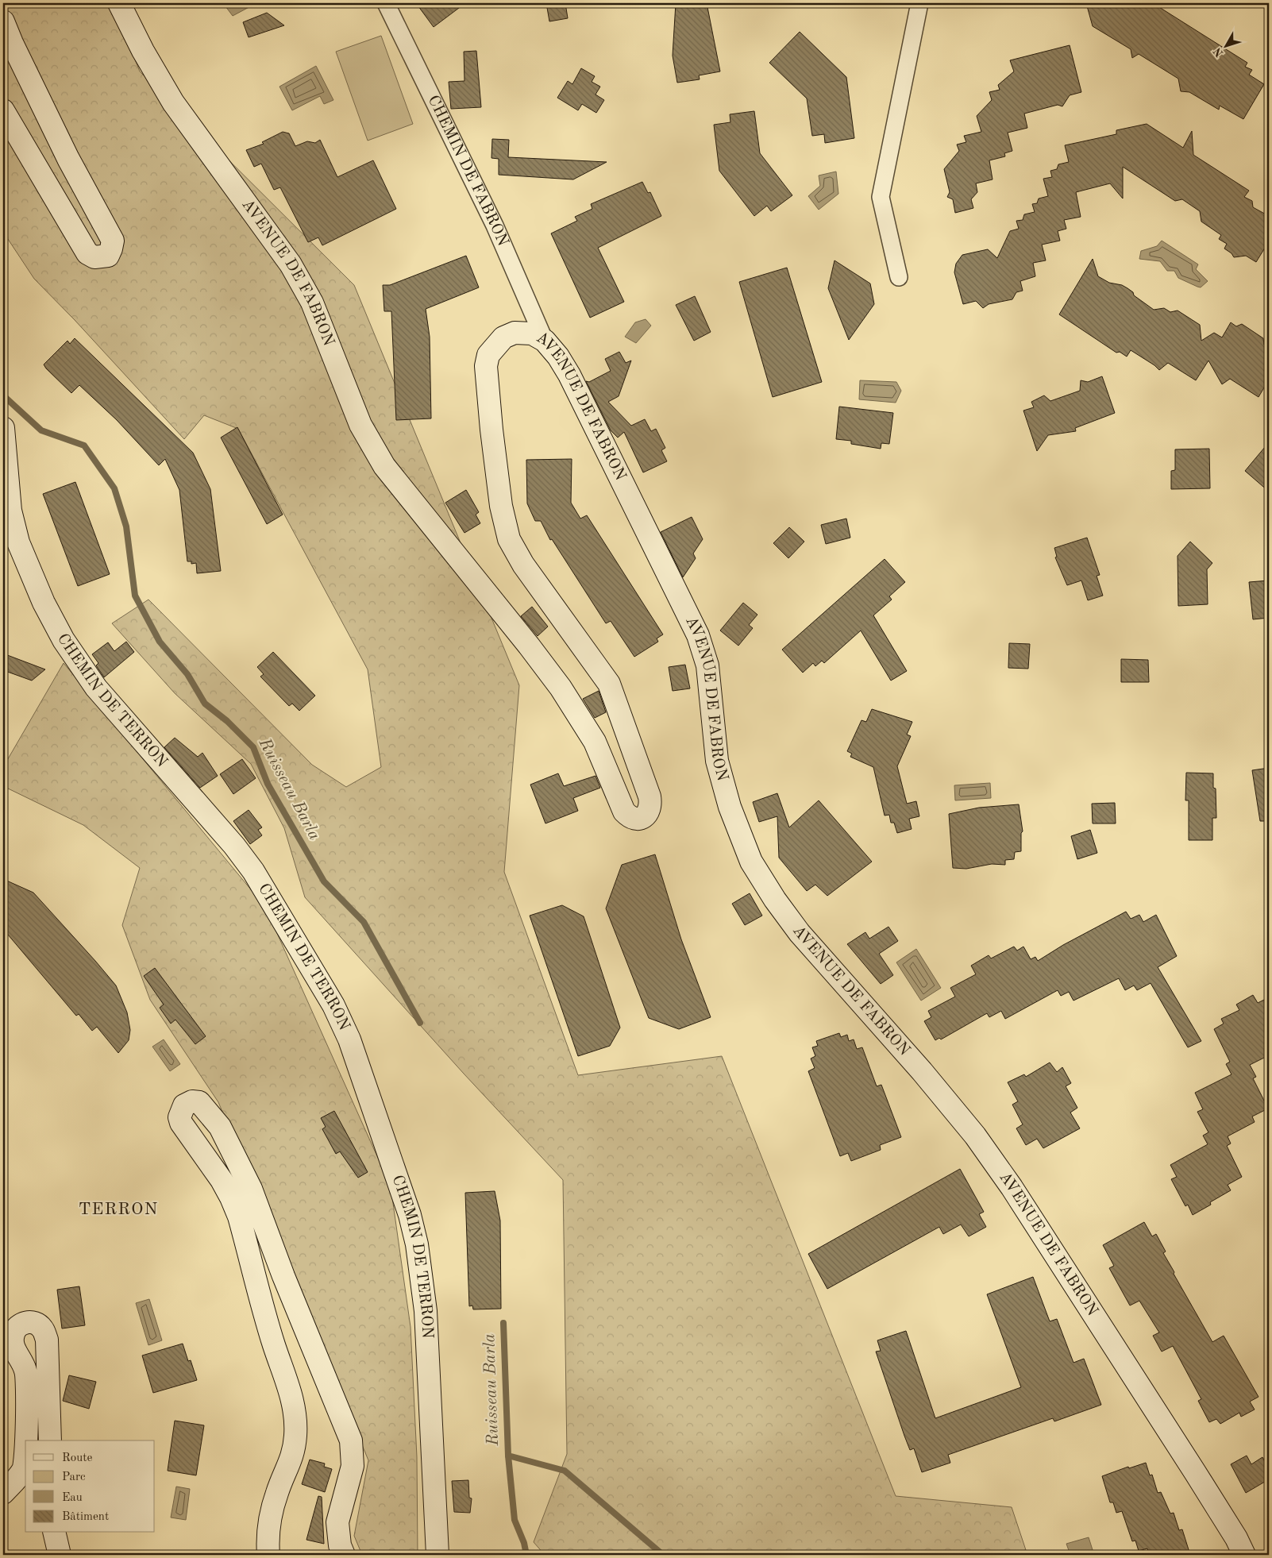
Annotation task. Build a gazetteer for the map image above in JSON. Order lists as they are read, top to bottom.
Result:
{
  "streets": {
    "street": ["CHEMIN DE FABRON", "AVENUE DE FABRON", "CHEMIN DE TERRON"]
  },
  "crossings": [
    ["CHEMIN DE FABRON", "AVENUE DE FABRON"]
  ],
  "districts": ["TERRON"],
  "water": ["Ruisseau Barla"],
  "legend": [
    "Route",
    "Parc",
    "Eau",
    "Bâtiment"
  ],
  "north": "bottom left"
}
